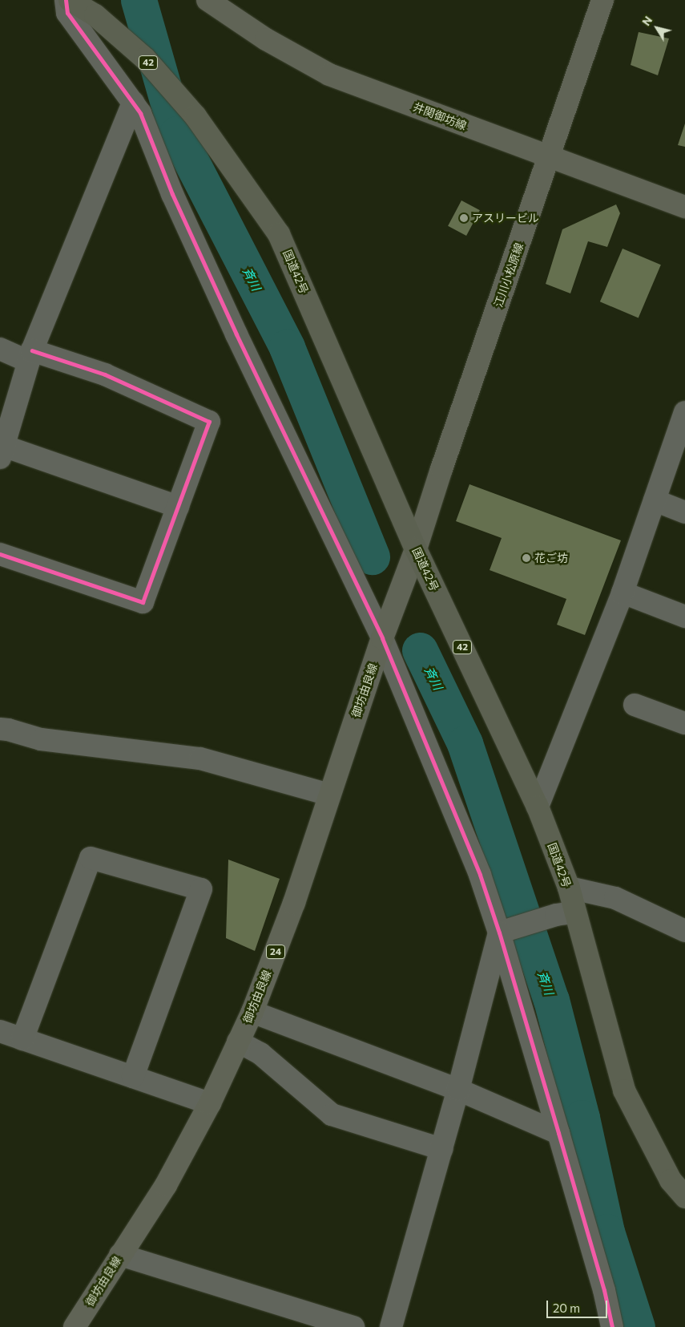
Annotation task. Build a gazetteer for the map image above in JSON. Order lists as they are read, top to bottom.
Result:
{
  "streets": {
    "highway": ["42", "国道42号"],
    "main road": [
      "井関御坊線",
      "江川小松原線",
      "御坊由良線",
      "24"
    ]
  },
  "crossings": [
    ["井関御坊線", "江川小松原線"],
    ["国道42号", "江川小松原線"],
    ["国道42号", "御坊由良線"],
    ["江川小松原線", "御坊由良線"]
  ],
  "water": ["斉川"],
  "places": ["アスリービル", "花ご坊"],
  "scale_bar": "20 m",
  "north": "top left"
}
